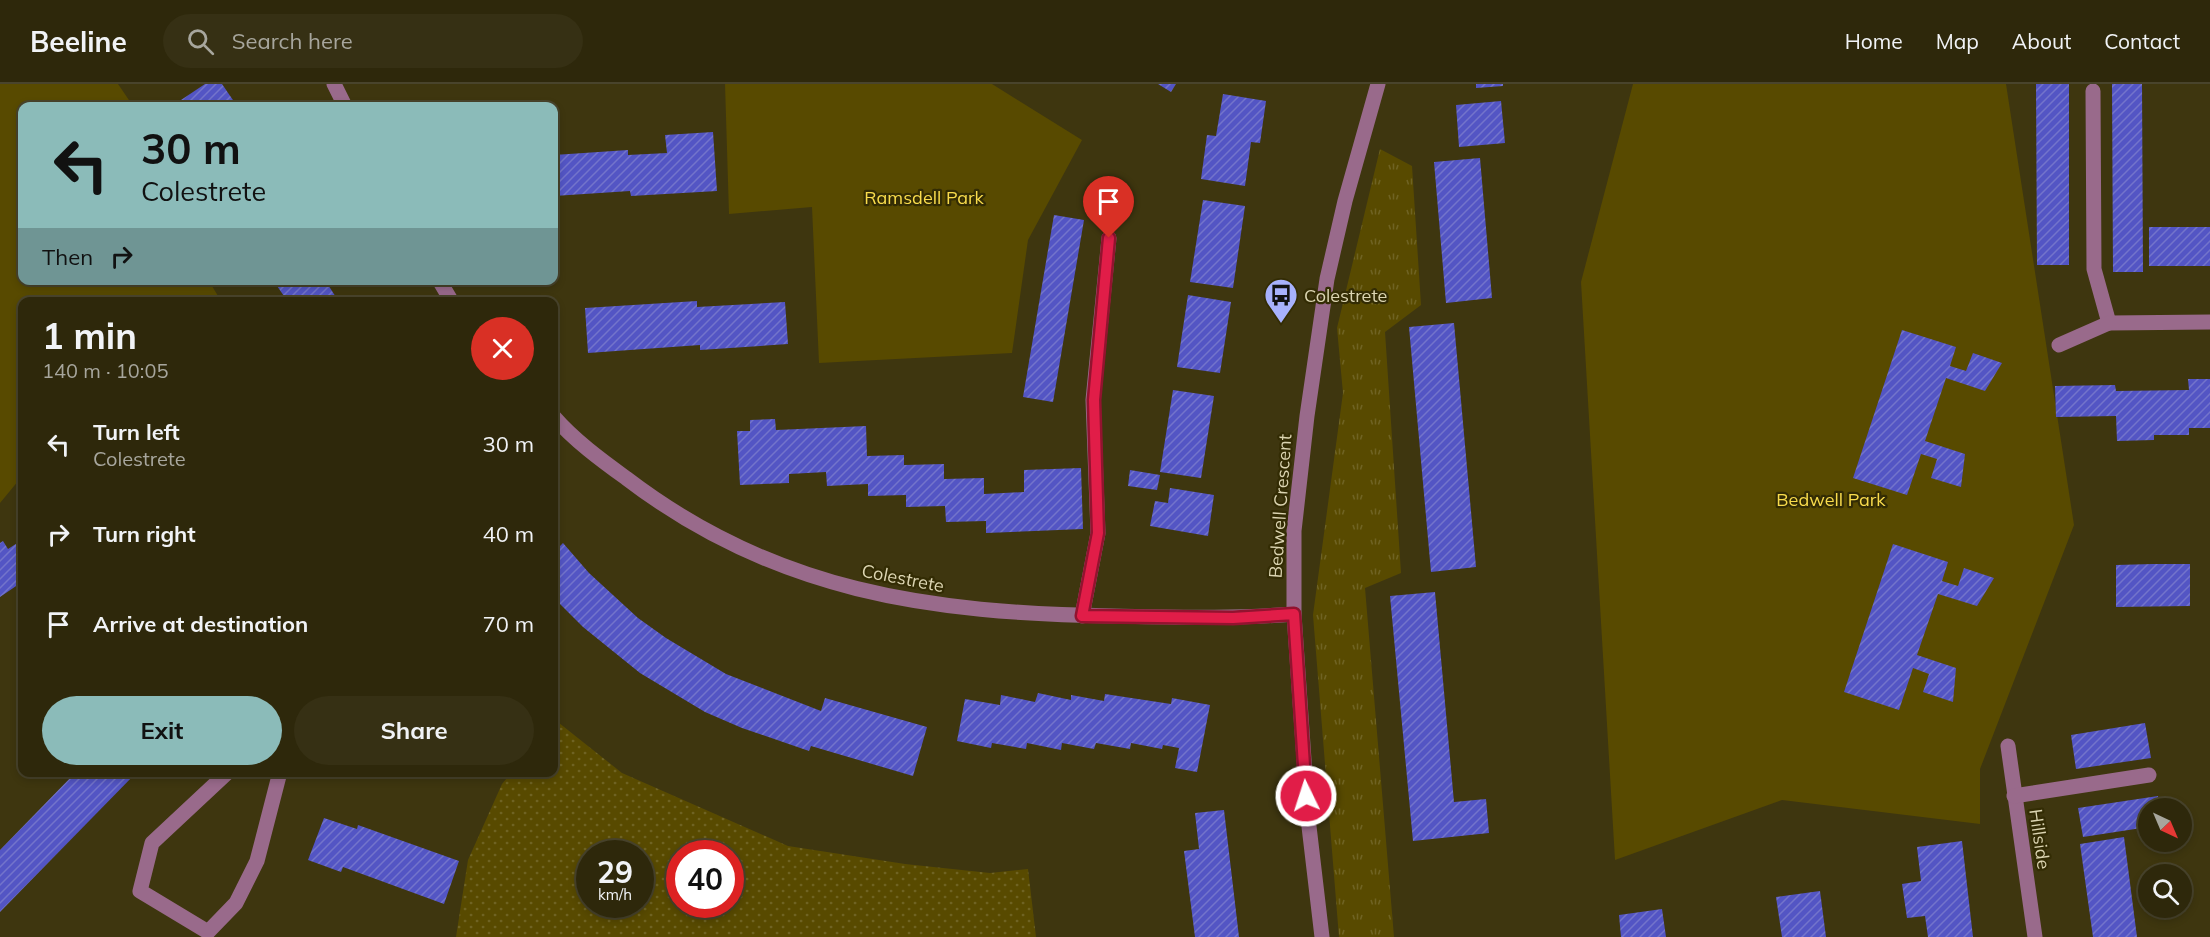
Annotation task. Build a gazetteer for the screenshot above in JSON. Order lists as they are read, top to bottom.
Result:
{
  "streets": {
    "street": ["Bedwell Crescent", "Colestrete", "Hillside"]
  },
  "crossings": [
    ["Bedwell Crescent", "Colestrete"]
  ],
  "parks": ["Ramsdell Park", "Bedwell Park"],
  "places": {
    "bus stop": ["Colestrete"]
  },
  "north": "bottom right",
  "page": {
    "header": "Beeline",
    "search": "Search here",
    "nav": [
      "Home",
      "Map",
      "About",
      "Contact"
    ],
    "turn": ["30 m", "Colestrete"],
    "then": "Then",
    "heading": ["1 min", "140 m · 10:05"],
    "list": [
      {
        "name": "Turn left",
        "note": "Colestrete",
        "value": "30 m"
      },
      {
        "name": "Turn right",
        "value": "40 m"
      },
      {
        "name": "Arrive at destination",
        "value": "70 m"
      }
    ],
    "buttons": ["Exit", "Share"],
    "speed": "29 km/h",
    "limit": "40"
  }
}
